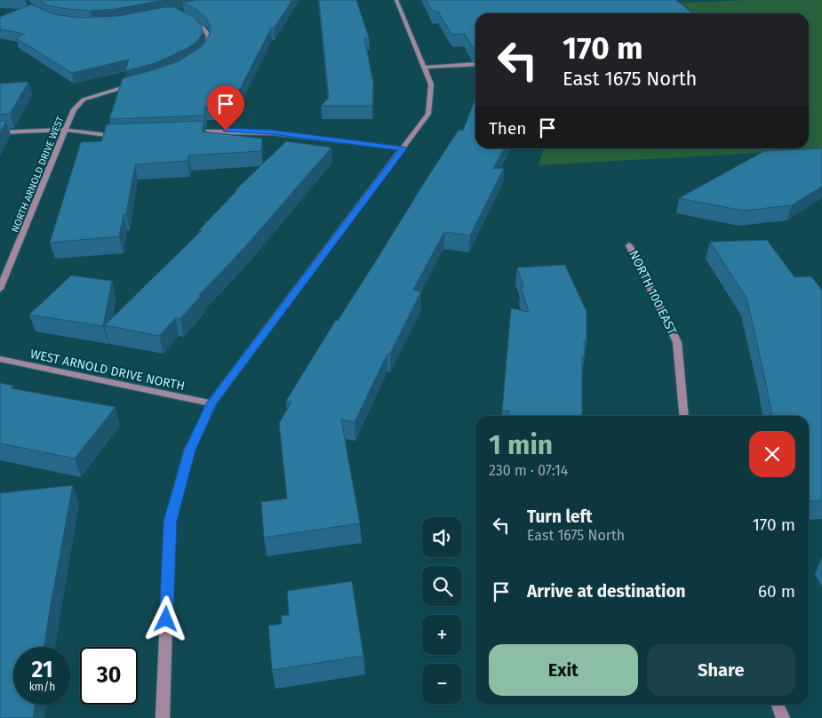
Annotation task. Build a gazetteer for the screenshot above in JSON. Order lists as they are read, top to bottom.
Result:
{
  "streets": {
    "street": ["NORTH ARNOLD DRIVE WEST", "NORTH 100 EAST", "WEST ARNOLD DRIVE NORTH"]
  },
  "page": {
    "turn": ["170 m", "East 1675 North"],
    "then": "Then",
    "heading": ["1 min", "230 m · 07:14"],
    "list": [
      {
        "name": "Turn left",
        "note": "East 1675 North",
        "value": "170 m"
      },
      {
        "name": "Arrive at destination",
        "value": "60 m"
      }
    ],
    "map_buttons": ["+", "−"],
    "buttons": ["Exit", "Share"],
    "speed": "21 km/h",
    "limit": "30"
  }
}
